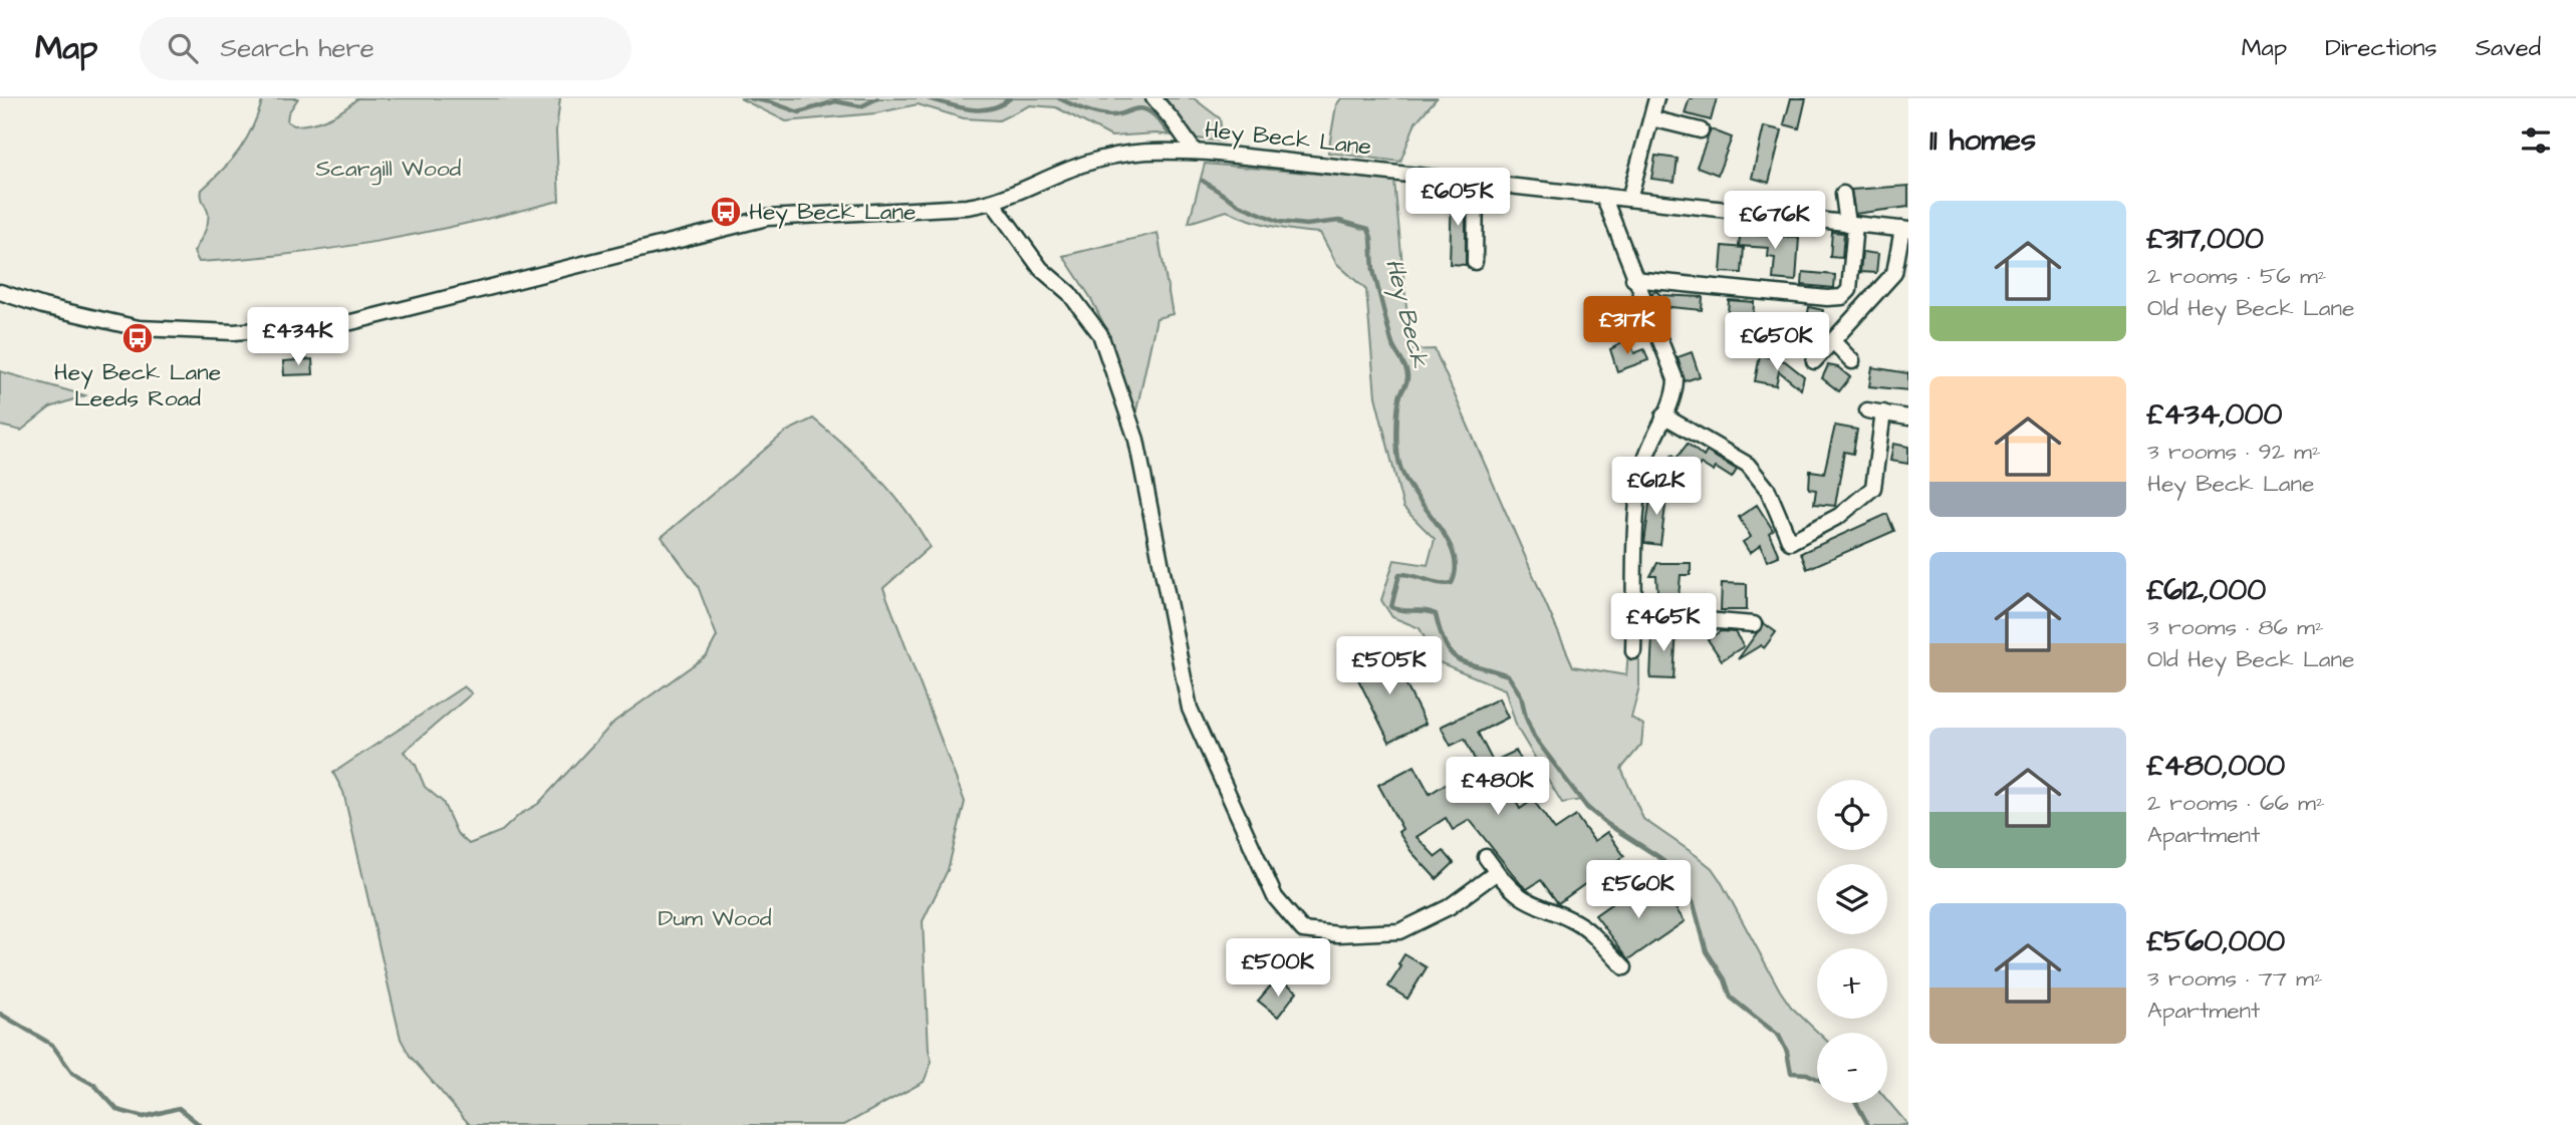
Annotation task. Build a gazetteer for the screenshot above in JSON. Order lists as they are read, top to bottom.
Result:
{
  "streets": {
    "street": ["Hey Beck Lane"]
  },
  "water": ["Hey Beck"],
  "parks": ["Scargill Wood", "Dum Wood"],
  "places": {
    "bus stop": ["Hey Beck Lane", "Hey Beck Lane Leeds Road"]
  },
  "page": {
    "header": "Map",
    "search": "Search here",
    "nav": ["Map", "Directions", "Saved"],
    "heading": "11 homes",
    "price": [
      "£605K",
      "£676K",
      "£317K",
      "£434K",
      "£650K",
      "£612K",
      "£465K",
      "£505K",
      "£480K",
      "£560K",
      "£500K"
    ],
    "list": [
      {
        "name": "£317,000",
        "note": "2 rooms · 56 m² · Old Hey Beck Lane"
      },
      {
        "name": "£434,000",
        "note": "3 rooms · 92 m² · Hey Beck Lane"
      },
      {
        "name": "£612,000",
        "note": "3 rooms · 86 m² · Old Hey Beck Lane"
      },
      {
        "name": "£480,000",
        "note": "2 rooms · 66 m² · Apartment"
      },
      {
        "name": "£560,000",
        "note": "3 rooms · 77 m² · Apartment"
      }
    ],
    "map_buttons": ["+", "−"]
  }
}
